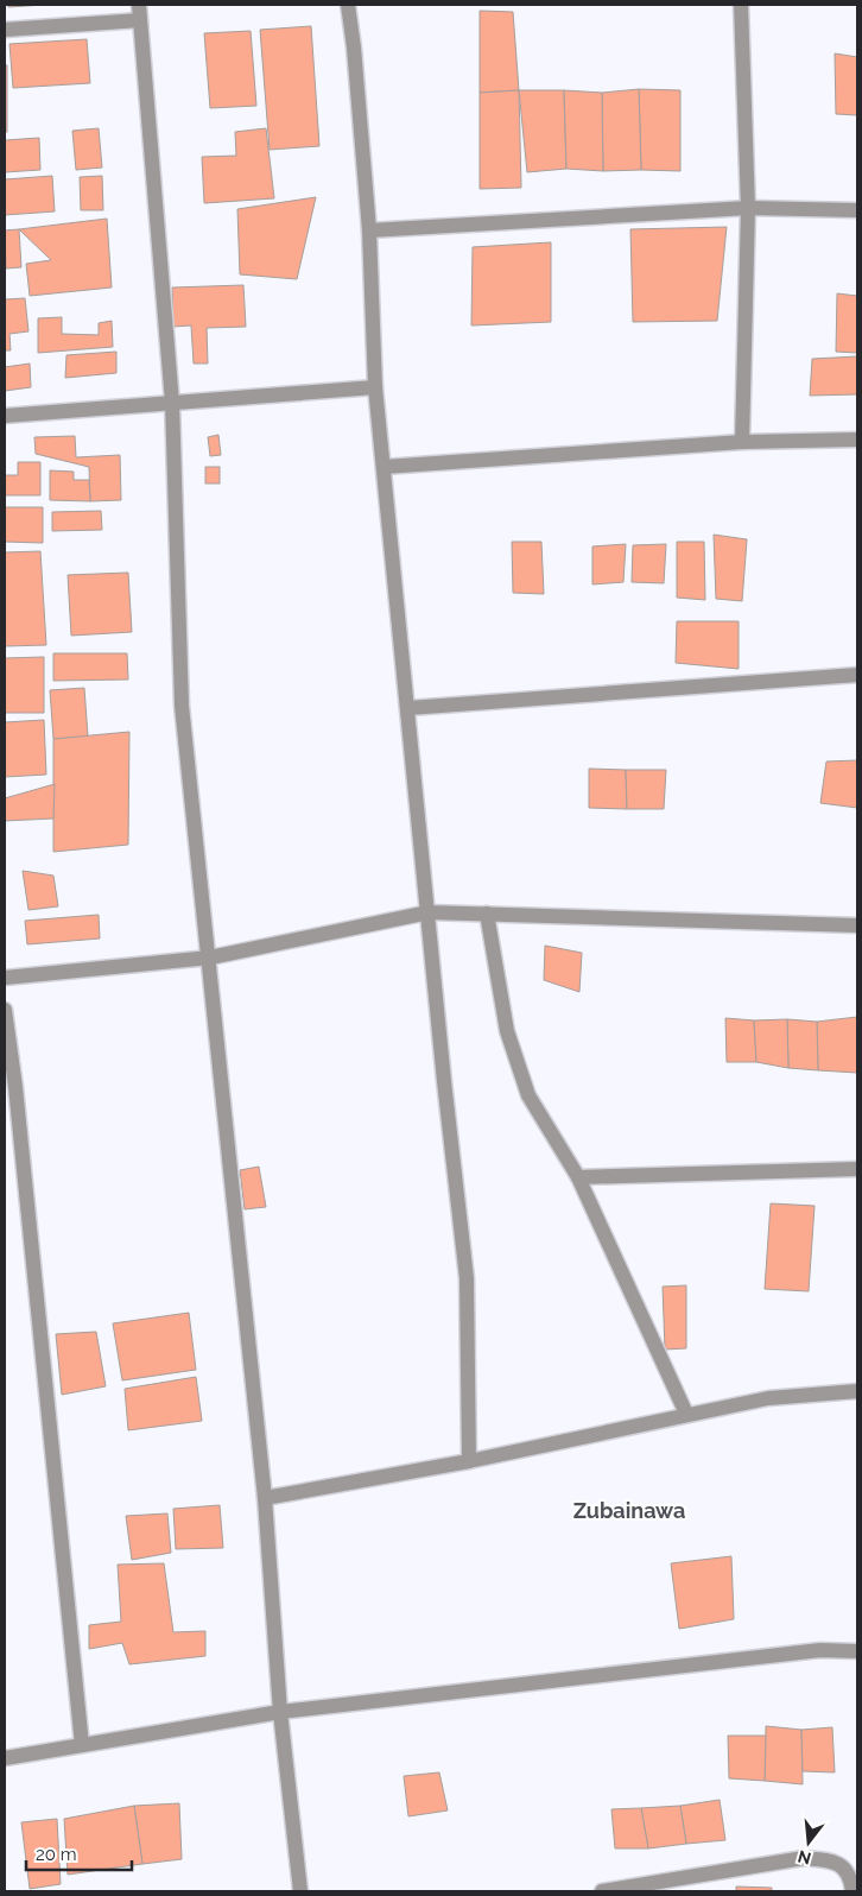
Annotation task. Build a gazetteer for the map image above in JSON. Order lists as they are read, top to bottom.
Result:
{
  "districts": ["Zubainawa"],
  "scale_bar": "20 m",
  "north": "bottom"
}
